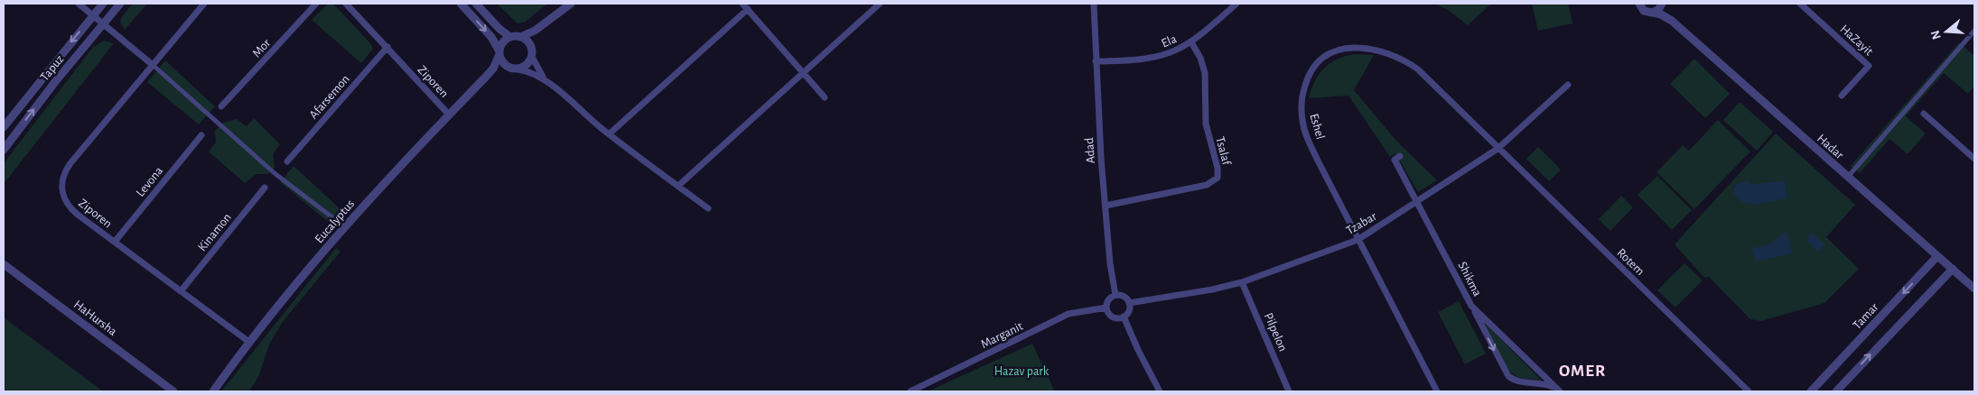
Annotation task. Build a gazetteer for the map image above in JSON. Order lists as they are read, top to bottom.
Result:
{
  "streets": {
    "street": [
      "HaZayit",
      "Ela",
      "Mor",
      "Tapuz",
      "Ziporen",
      "Afarsemon",
      "Eshel",
      "Hadar",
      "Adad",
      "Tsalaf",
      "Levona",
      "Eucalyptus",
      "Tzabar",
      "Kinamon",
      "Rotem",
      "Shikma",
      "Tamar",
      "HaHursha",
      "Pilpelon",
      "Marganit"
    ]
  },
  "crossings": [
    ["Ela", "Adad"],
    ["Ela", "Tsalaf"],
    ["Ziporen", "Afarsemon"],
    ["Ziporen", "Levona"],
    ["Ziporen", "Eucalyptus"],
    ["Ziporen", "Kinamon"],
    ["Eshel", "Tzabar"],
    ["Eshel", "Rotem"],
    ["Hadar", "Tamar"],
    ["Adad", "Tsalaf"],
    ["Adad", "Tzabar"],
    ["Adad", "Marganit"],
    ["Tzabar", "Rotem"],
    ["Tzabar", "Shikma"],
    ["Tzabar", "Pilpelon"],
    ["Tzabar", "Marganit"]
  ],
  "districts": ["OMER"],
  "parks": ["Hazav park"],
  "north": "left"
}
